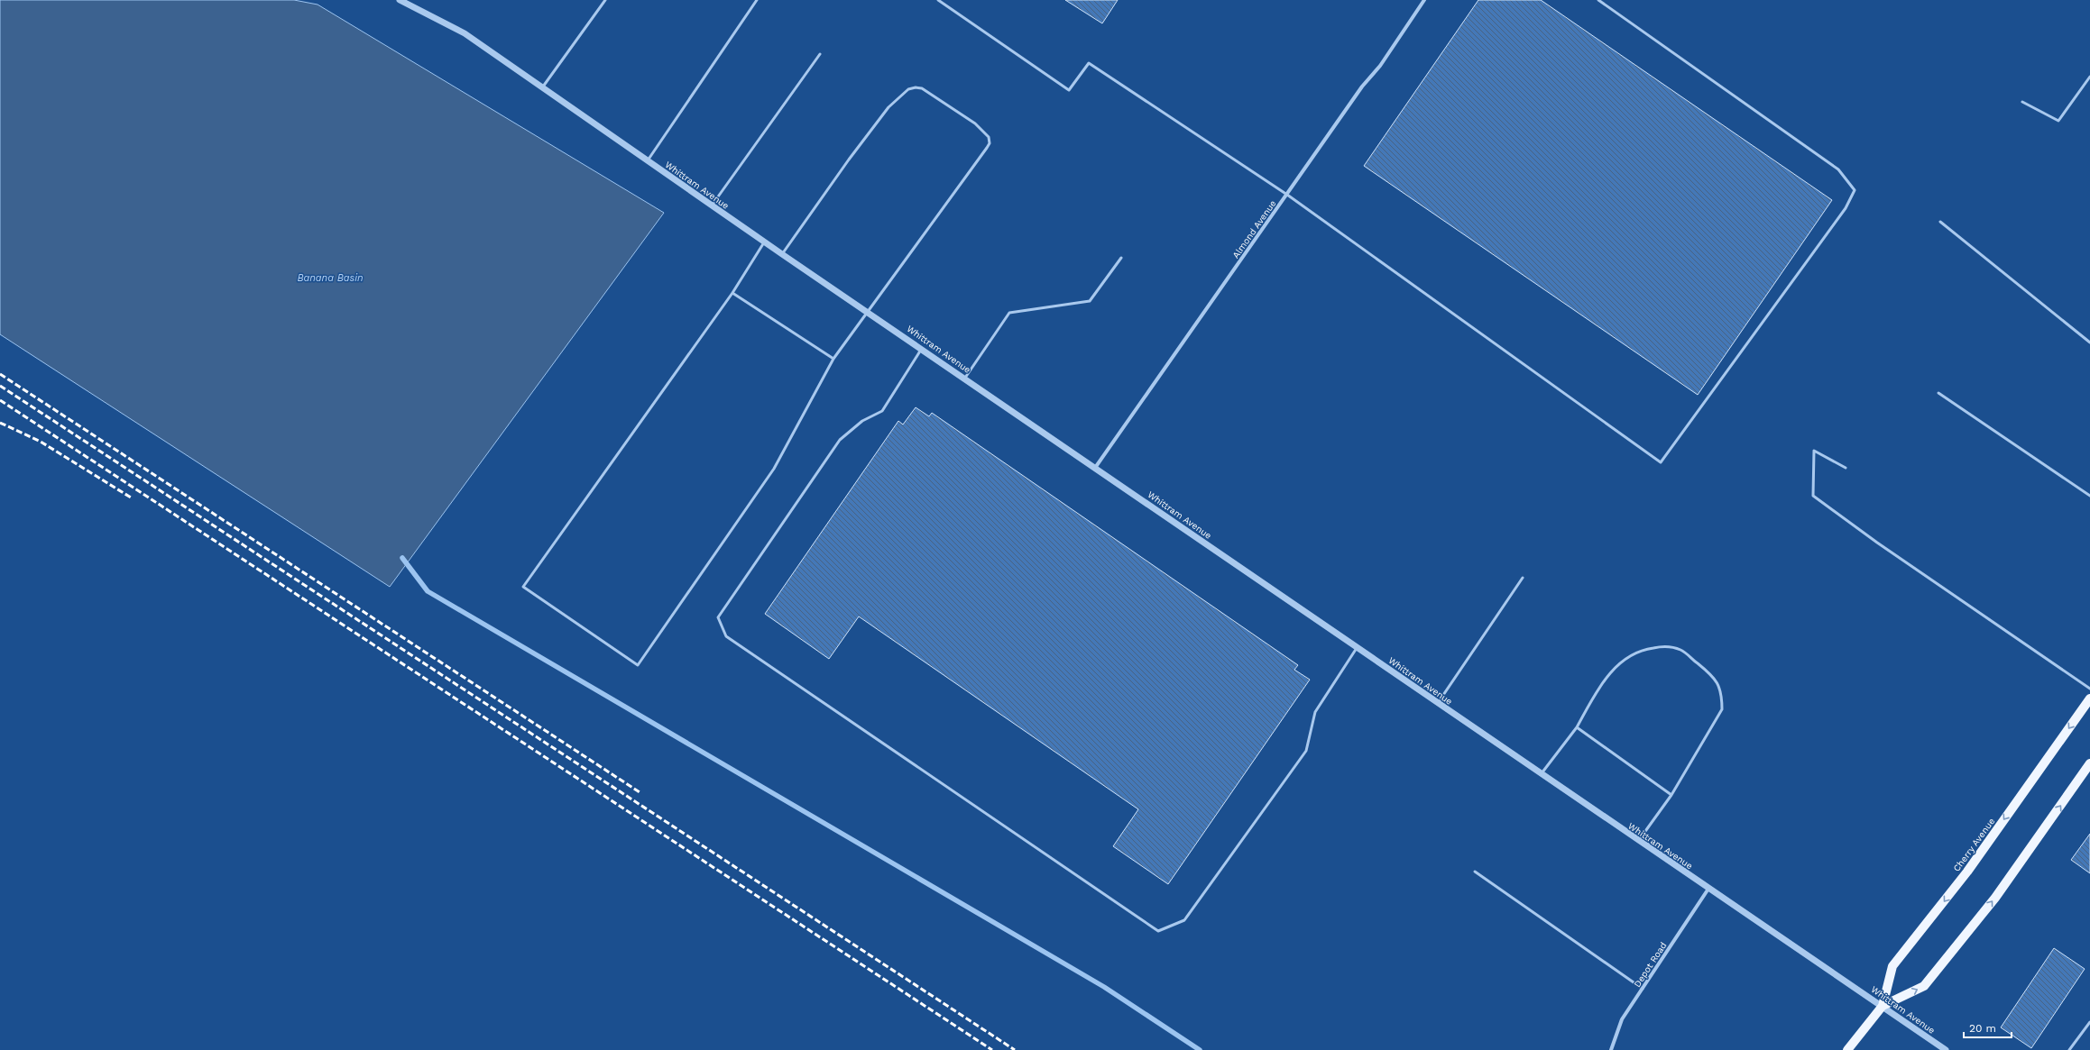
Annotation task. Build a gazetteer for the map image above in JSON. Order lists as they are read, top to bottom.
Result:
{
  "streets": {
    "main road": ["Cherry Avenue"],
    "street": ["Whittram Avenue", "Almond Avenue", "Depot Road"]
  },
  "crossings": [
    ["Whittram Avenue", "Almond Avenue"],
    ["Whittram Avenue", "Cherry Avenue"],
    ["Whittram Avenue", "Depot Road"]
  ],
  "water": ["Banana Basin"],
  "scale_bar": "20 m"
}
